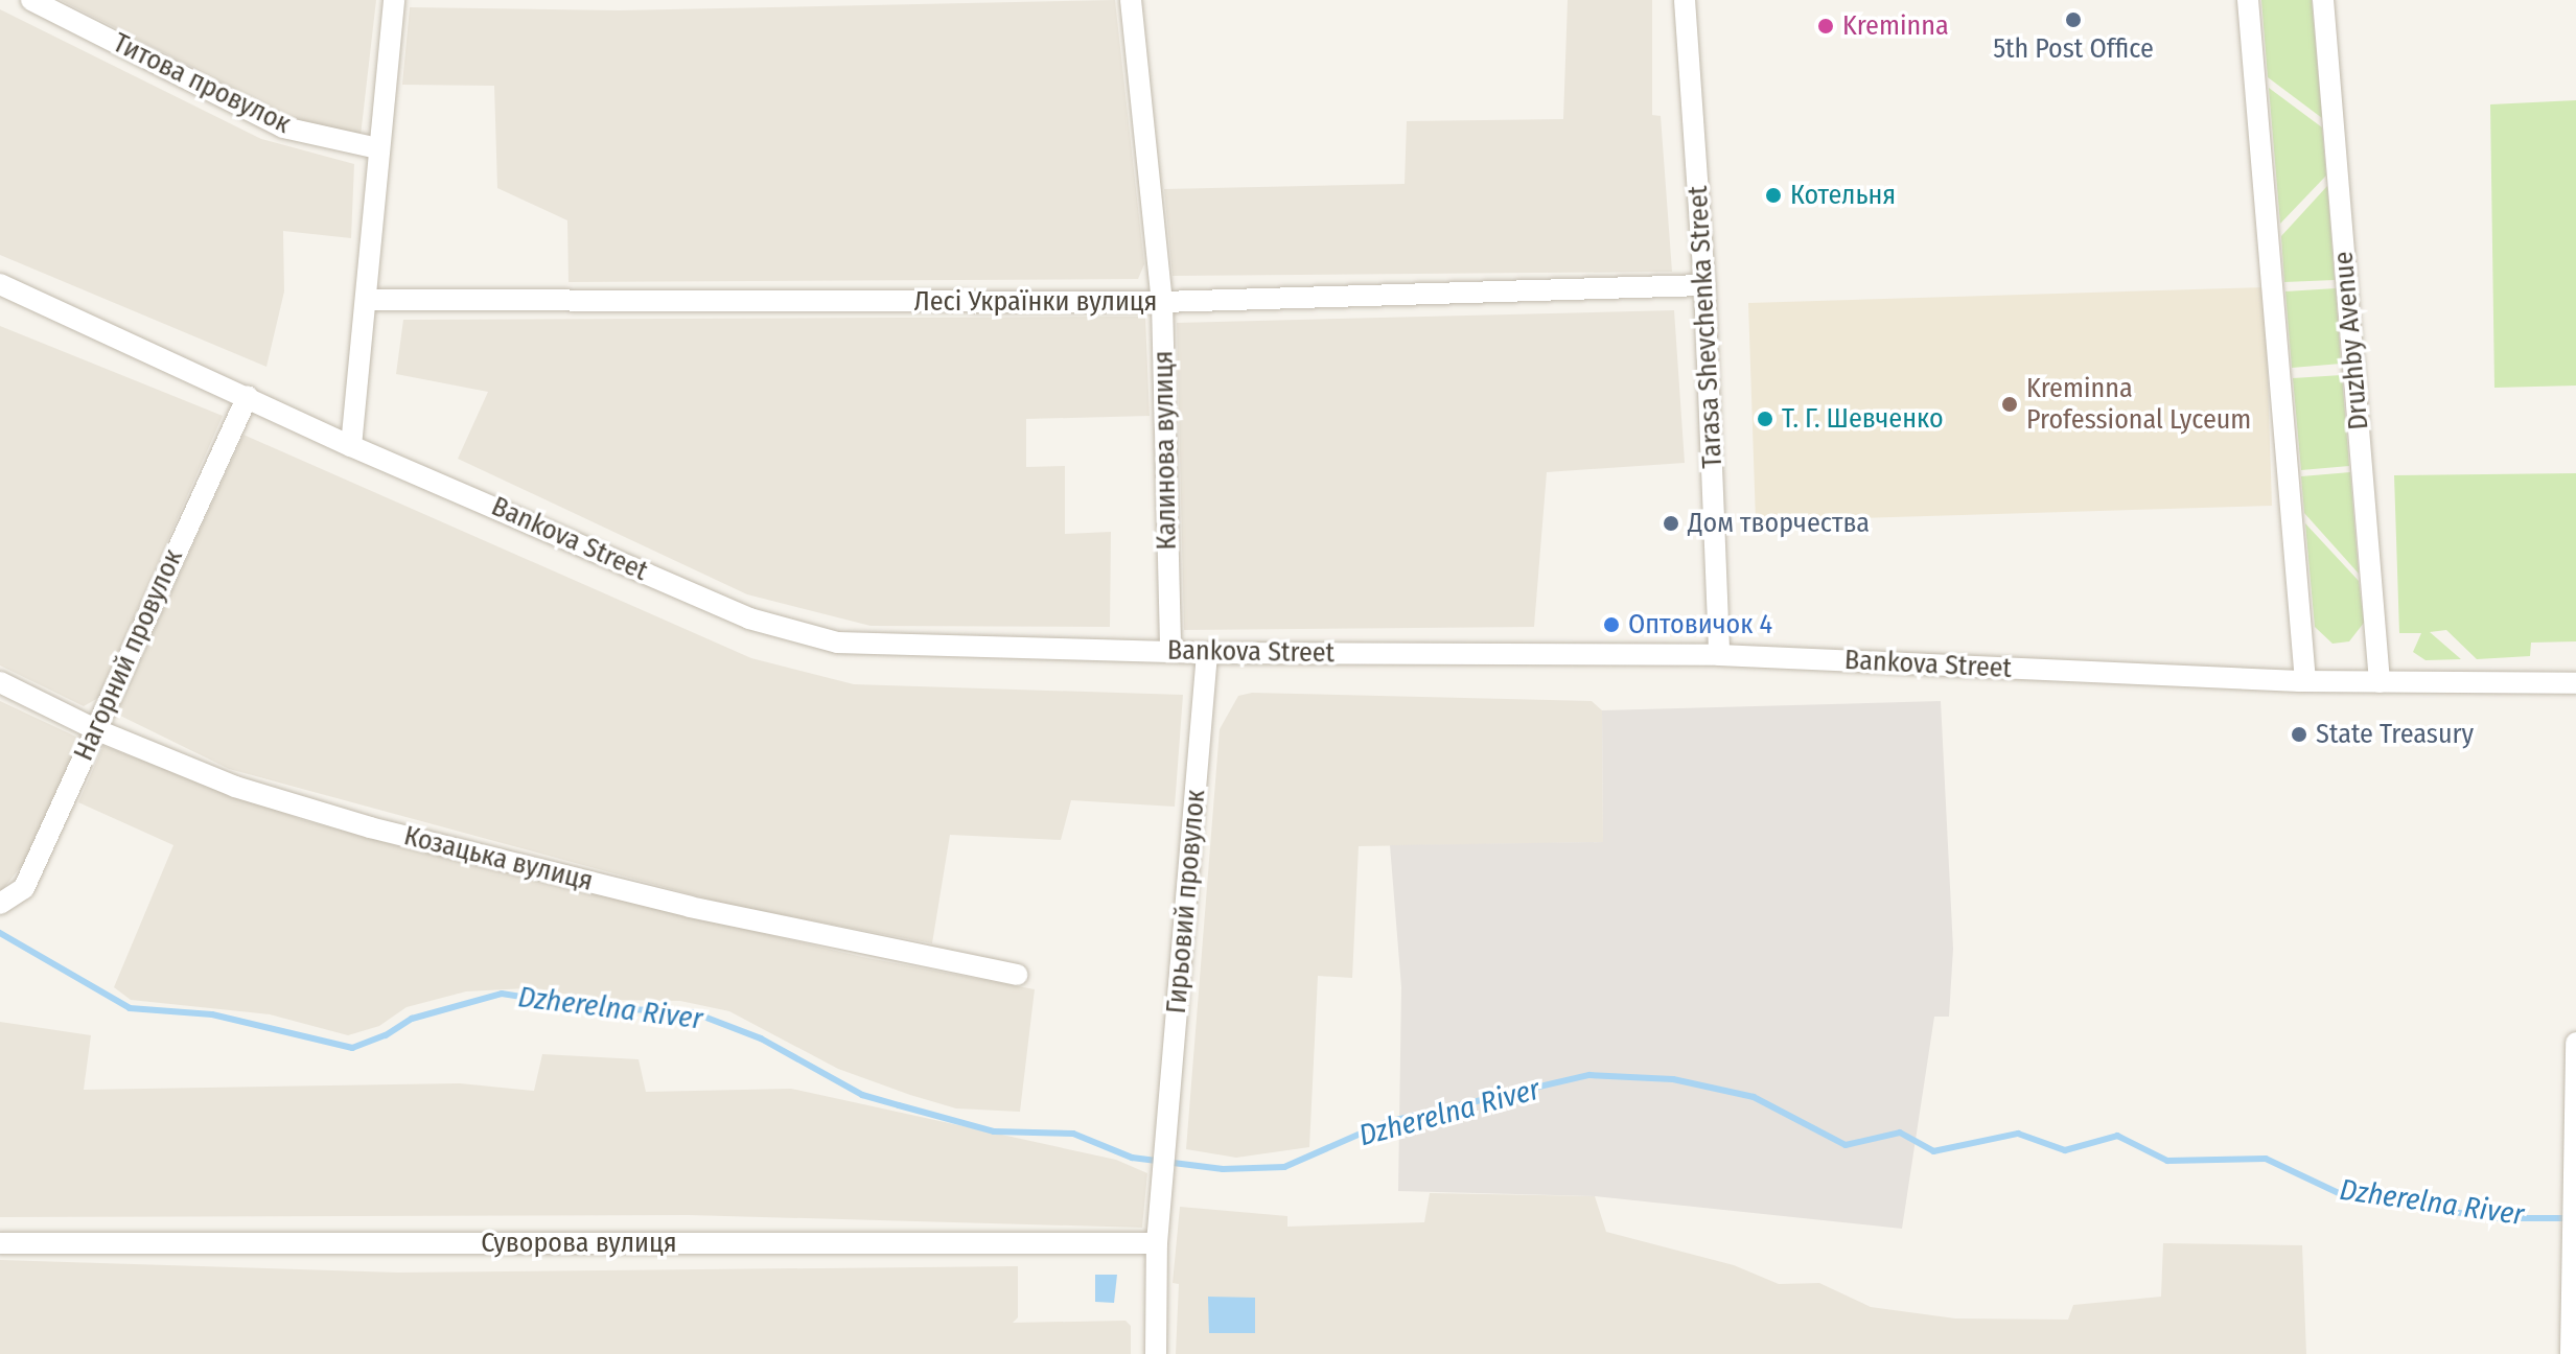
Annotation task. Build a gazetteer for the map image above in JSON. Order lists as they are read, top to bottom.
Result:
{
  "streets": {
    "street": [
      "Титова провулок",
      "Лесі Українки вулиця",
      "Tarasa Shevchenka Street",
      "Druzhby Avenue",
      "Калинова вулиця",
      "Bankova Street",
      "Нагорний провулок",
      "Козацька вулиця",
      "Гирьовий провулок",
      "Суворова вулиця"
    ]
  },
  "crossings": [
    ["Лесі Українки вулиця", "Tarasa Shevchenka Street"],
    ["Лесі Українки вулиця", "Калинова вулиця"],
    ["Tarasa Shevchenka Street", "Bankova Street"],
    ["Druzhby Avenue", "Bankova Street"],
    ["Калинова вулиця", "Bankova Street"],
    ["Bankova Street", "Нагорний провулок"],
    ["Bankova Street", "Гирьовий провулок"],
    ["Нагорний провулок", "Козацька вулиця"],
    ["Гирьовий провулок", "Суворова вулиця"]
  ],
  "water": ["Dzherelna River"],
  "places": [
    "5th Post Office",
    "Kreminna",
    "Котельня",
    "Kreminna Professional Lyceum",
    "Т. Г. Шевченко",
    "Дом творчества",
    "Оптовичок 4",
    "State Treasury"
  ]
}
